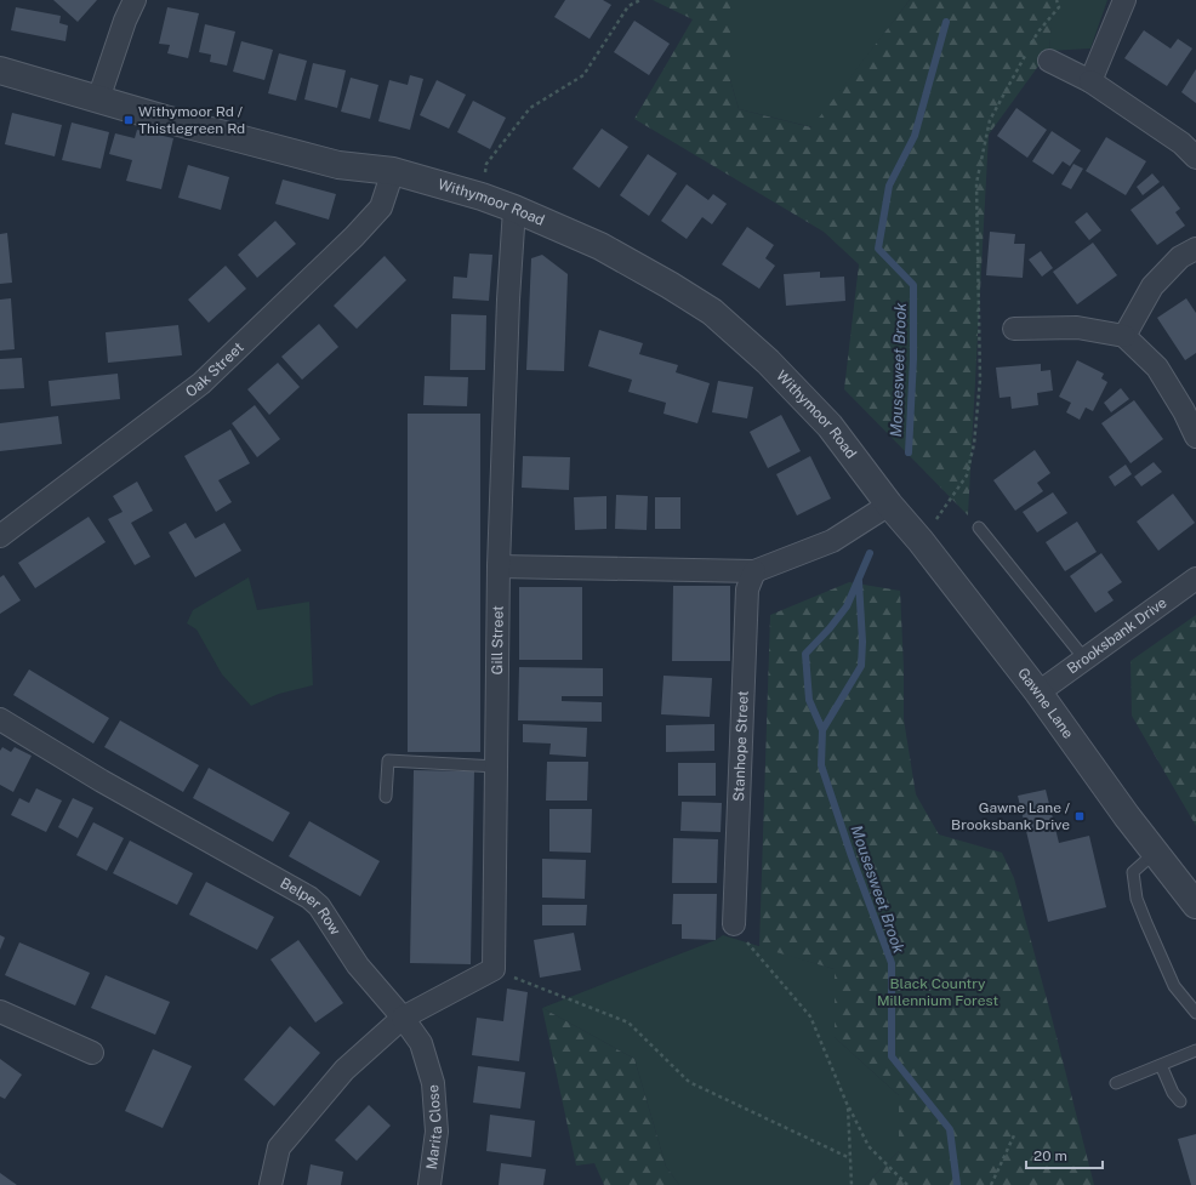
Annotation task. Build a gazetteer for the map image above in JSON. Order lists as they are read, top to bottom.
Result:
{
  "streets": {
    "street": [
      "Withymoor Road",
      "Oak Street",
      "Brooksbank Drive",
      "Gill Street",
      "Gawne Lane",
      "Stanhope Street",
      "Belper Row",
      "Marita Close"
    ]
  },
  "crossings": [
    ["Withymoor Road", "Oak Street"],
    ["Withymoor Road", "Gill Street"],
    ["Withymoor Road", "Gawne Lane"],
    ["Brooksbank Drive", "Gawne Lane"],
    ["Belper Row", "Marita Close"]
  ],
  "water": ["Mousesweet Brook"],
  "parks": ["Black Country Millennium Forest"],
  "places": {
    "transit": ["Withymoor Rd / Thistlegreen Rd", "Gawne Lane / Brooksbank Drive"]
  },
  "scale_bar": "20 m"
}
